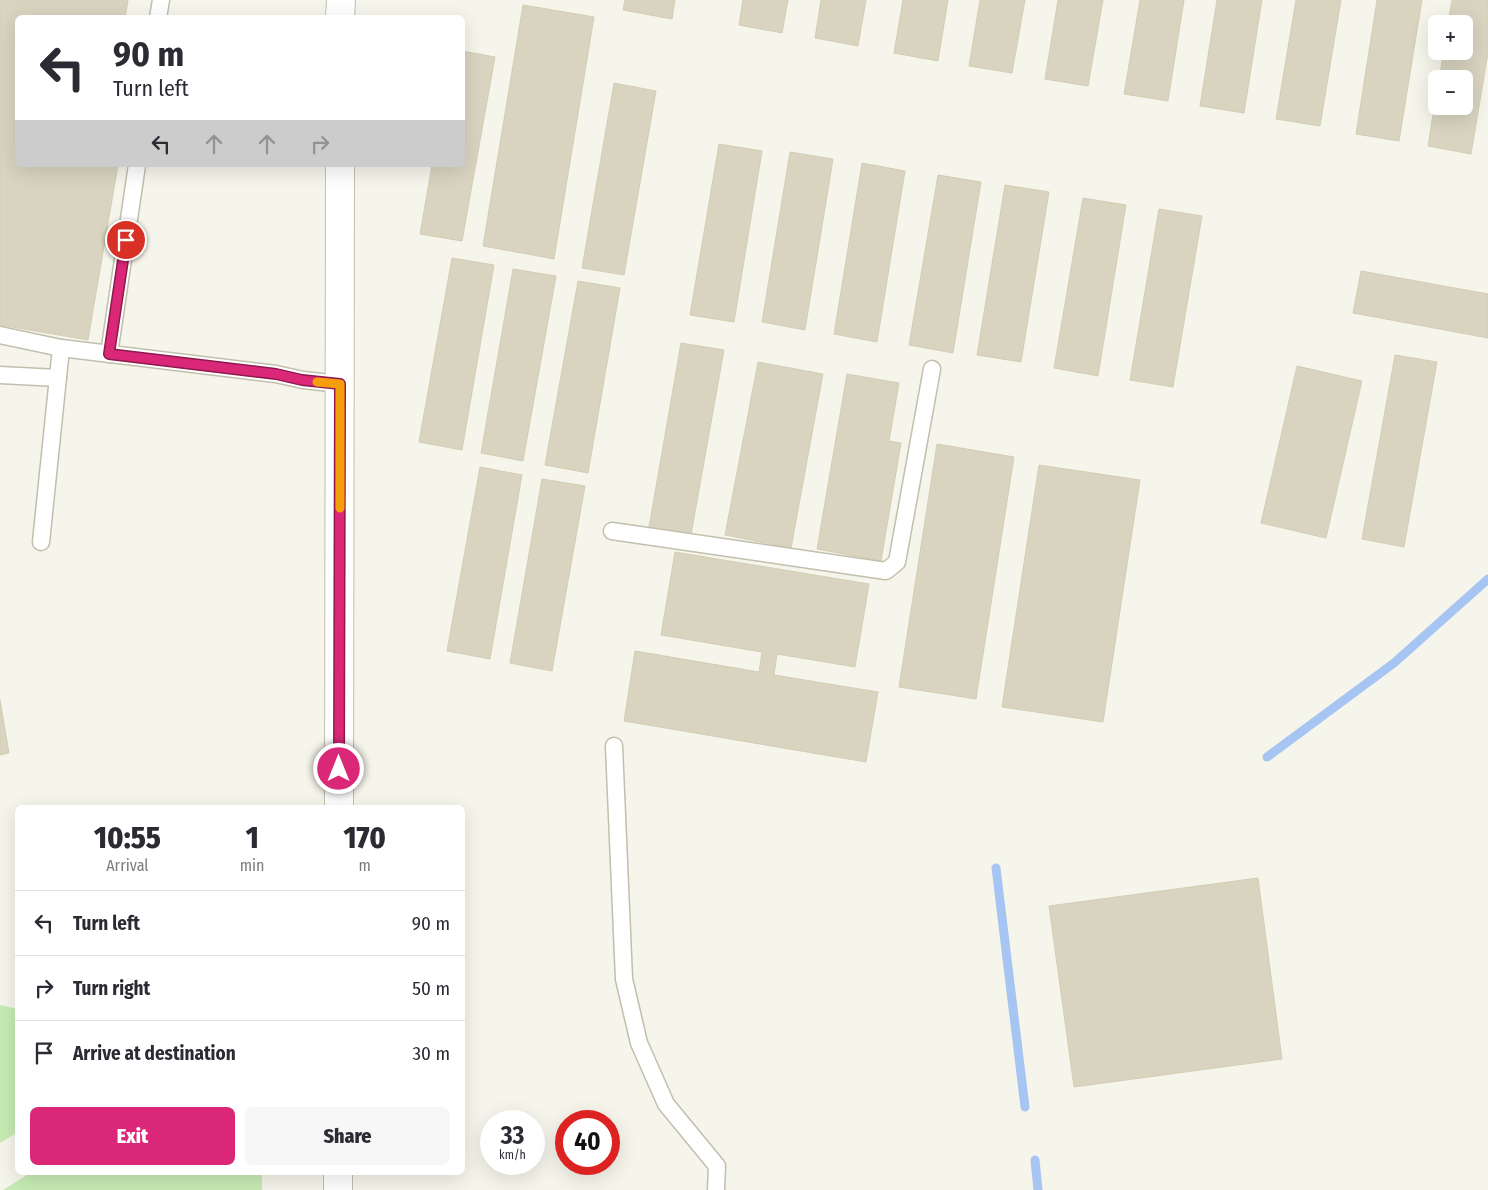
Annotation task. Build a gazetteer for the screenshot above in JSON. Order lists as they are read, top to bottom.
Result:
{
  "page": {
    "map_buttons": ["+", "−"],
    "turn": ["90 m", "Turn left"],
    "eta": [
      "10:55",
      "Arrival",
      "1",
      "min",
      "170",
      "m"
    ],
    "list": [
      {
        "name": "Turn left",
        "value": "90 m"
      },
      {
        "name": "Turn right",
        "value": "50 m"
      },
      {
        "name": "Arrive at destination",
        "value": "30 m"
      }
    ],
    "buttons": ["Exit", "Share"],
    "speed": "33 km/h",
    "limit": "40"
  }
}
